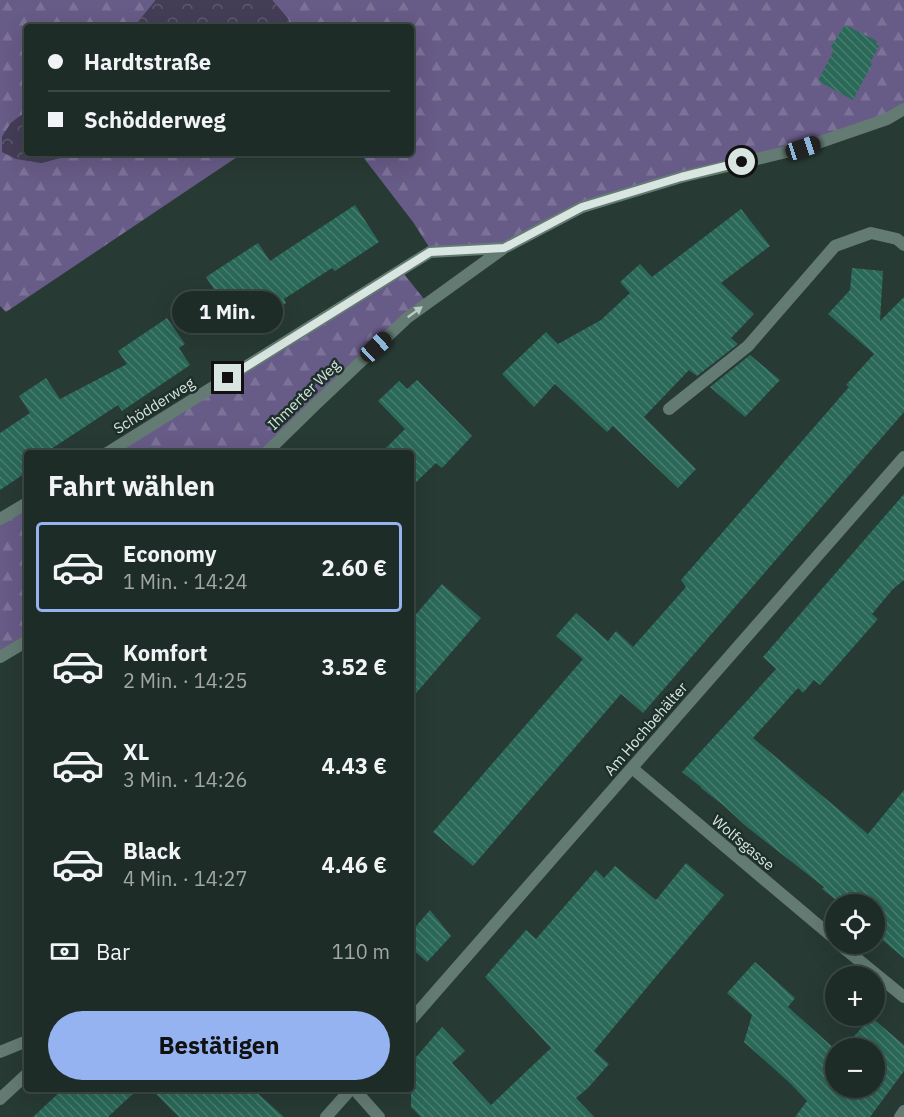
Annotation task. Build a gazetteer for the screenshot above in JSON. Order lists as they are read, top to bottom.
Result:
{
  "streets": {
    "street": [
      "Ihmerter Weg",
      "Schödderweg",
      "Am Hochbehälter",
      "Wolfsgasse"
    ]
  },
  "crossings": [
    ["Ihmerter Weg", "Schödderweg"],
    ["Am Hochbehälter", "Wolfsgasse"]
  ],
  "one_way": ["Ihmerter Weg"],
  "page": {
    "banner": ["Hardtstraße", "Schödderweg"],
    "bubble": "1 Min.",
    "heading": "Fahrt wählen",
    "list": [
      {
        "name": "Economy",
        "note": "1 Min. · 14:24",
        "value": "2.60 €"
      },
      {
        "name": "Komfort",
        "note": "2 Min. · 14:25",
        "value": "3.52 €"
      },
      {
        "name": "XL",
        "note": "3 Min. · 14:26",
        "value": "4.43 €"
      },
      {
        "name": "Black",
        "note": "4 Min. · 14:27",
        "value": "4.46 €"
      }
    ],
    "map_buttons": ["+", "−"],
    "pay": ["Bar", "110 m"],
    "buttons": "Bestätigen"
  }
}
